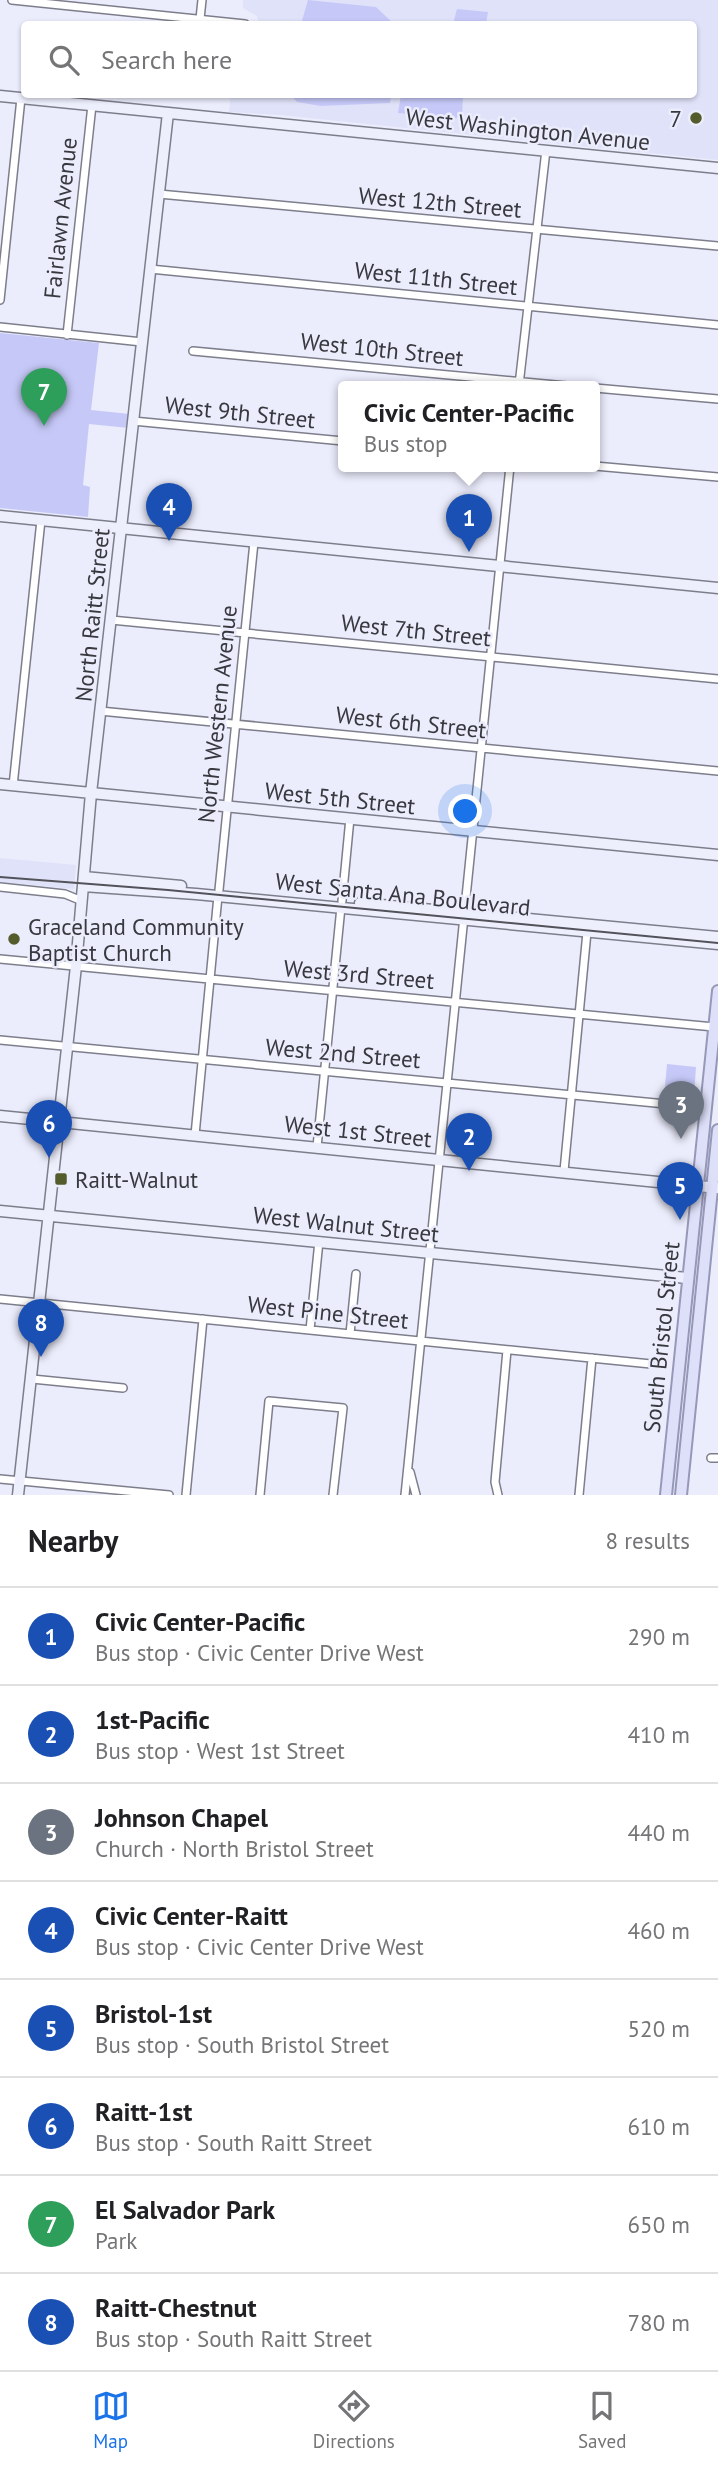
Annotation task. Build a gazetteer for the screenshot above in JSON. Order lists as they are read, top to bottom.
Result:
{
  "streets": {
    "main road": ["South Bristol Street"],
    "street": [
      "West Washington Avenue",
      "West 12th Street",
      "Fairlawn Avenue",
      "West 11th Street",
      "West 10th Street",
      "West 9th Street",
      "North Raitt Street",
      "West 7th Street",
      "North Western Avenue",
      "West 6th Street",
      "West 5th Street",
      "West Santa Ana Boulevard",
      "West 3rd Street",
      "West 2nd Street",
      "West 1st Street",
      "West Walnut Street",
      "West Pine Street"
    ]
  },
  "crossings": [
    ["West Washington Avenue", "Fairlawn Avenue"],
    ["West Washington Avenue", "North Raitt Street"],
    ["West 12th Street", "North Raitt Street"],
    ["West 11th Street", "North Raitt Street"],
    ["West 9th Street", "North Raitt Street"],
    ["North Raitt Street", "West 7th Street"],
    ["North Raitt Street", "West 6th Street"],
    ["North Raitt Street", "West 5th Street"],
    ["North Raitt Street", "West Santa Ana Boulevard"],
    ["North Raitt Street", "West 3rd Street"],
    ["North Raitt Street", "West 2nd Street"],
    ["North Raitt Street", "West 1st Street"],
    ["North Raitt Street", "West Walnut Street"],
    ["North Raitt Street", "West Pine Street"],
    ["West 7th Street", "North Western Avenue"],
    ["North Western Avenue", "West 6th Street"],
    ["North Western Avenue", "West 5th Street"],
    ["North Western Avenue", "West Santa Ana Boulevard"],
    ["North Western Avenue", "West 3rd Street"],
    ["North Western Avenue", "West 2nd Street"],
    ["North Western Avenue", "West 1st Street"],
    ["West 3rd Street", "South Bristol Street"],
    ["West 1st Street", "South Bristol Street"],
    ["West Walnut Street", "South Bristol Street"]
  ],
  "places": {
    "other": ["7", "Graceland Community Baptist Church"],
    "transit": ["Raitt-Walnut"]
  },
  "page": {
    "search": "Search here",
    "pins": [
      "7",
      "4",
      "1",
      "3",
      "6",
      "2",
      "5",
      "8"
    ],
    "popup": ["Civic Center-Pacific", "Bus stop"],
    "heading": ["Nearby", "8 results"],
    "list": [
      {
        "mark": "1",
        "name": "Civic Center-Pacific",
        "note": "Bus stop · Civic Center Drive West",
        "value": "290 m"
      },
      {
        "mark": "2",
        "name": "1st-Pacific",
        "note": "Bus stop · West 1st Street",
        "value": "410 m"
      },
      {
        "mark": "3",
        "name": "Johnson Chapel",
        "note": "Church · North Bristol Street",
        "value": "440 m"
      },
      {
        "mark": "4",
        "name": "Civic Center-Raitt",
        "note": "Bus stop · Civic Center Drive West",
        "value": "460 m"
      },
      {
        "mark": "5",
        "name": "Bristol-1st",
        "note": "Bus stop · South Bristol Street",
        "value": "520 m"
      },
      {
        "mark": "6",
        "name": "Raitt-1st",
        "note": "Bus stop · South Raitt Street",
        "value": "610 m"
      },
      {
        "mark": "7",
        "name": "El Salvador Park",
        "note": "Park",
        "value": "650 m"
      },
      {
        "mark": "8",
        "name": "Raitt-Chestnut",
        "note": "Bus stop · South Raitt Street",
        "value": "780 m"
      }
    ],
    "nav": ["Map", "Directions", "Saved"]
  }
}
